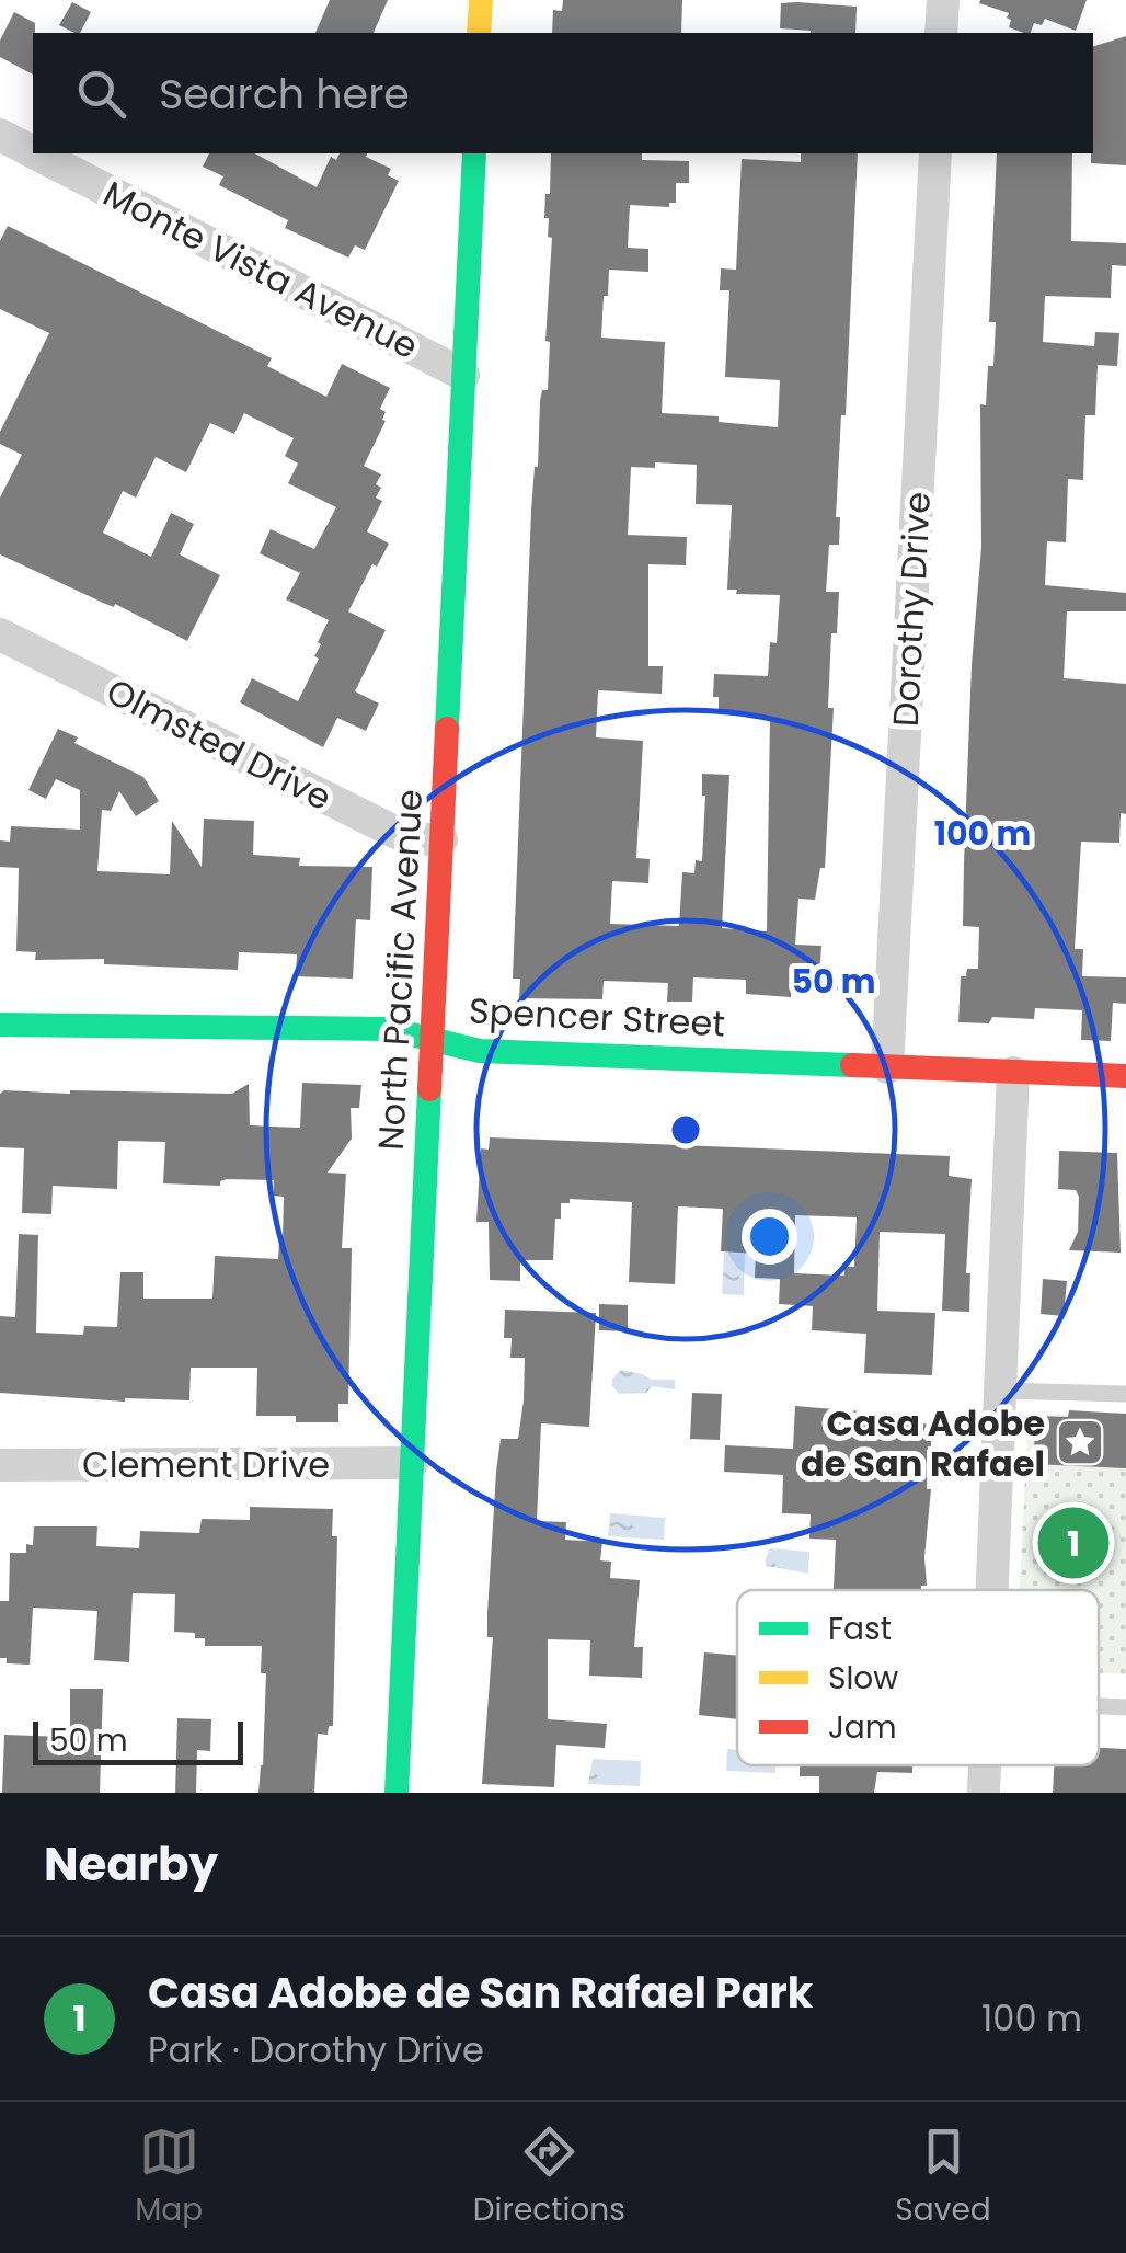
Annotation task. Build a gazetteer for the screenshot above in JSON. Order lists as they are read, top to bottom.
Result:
{
  "streets": {
    "street": [
      "Monte Vista Avenue",
      "Dorothy Drive",
      "Olmsted Drive",
      "North Pacific Avenue",
      "Spencer Street",
      "Clement Drive"
    ]
  },
  "crossings": [
    ["Monte Vista Avenue", "North Pacific Avenue"],
    ["Dorothy Drive", "Spencer Street"],
    ["Olmsted Drive", "North Pacific Avenue"],
    ["North Pacific Avenue", "Spencer Street"],
    ["North Pacific Avenue", "Clement Drive"]
  ],
  "places": {
    "place": ["Casa Adobe de San Rafael"]
  },
  "legend": ["Fast", "Slow", "Jam"],
  "scale_bar": "50 m",
  "page": {
    "search": "Search here",
    "pins": "1",
    "scale": "50 m",
    "heading": "Nearby",
    "list": [
      {
        "mark": "1",
        "name": "Casa Adobe de San Rafael Park",
        "note": "Park · Dorothy Drive",
        "value": "100 m"
      }
    ],
    "nav": ["Map", "Directions", "Saved"]
  },
  "rings": ["100 m", "50 m"]
}
